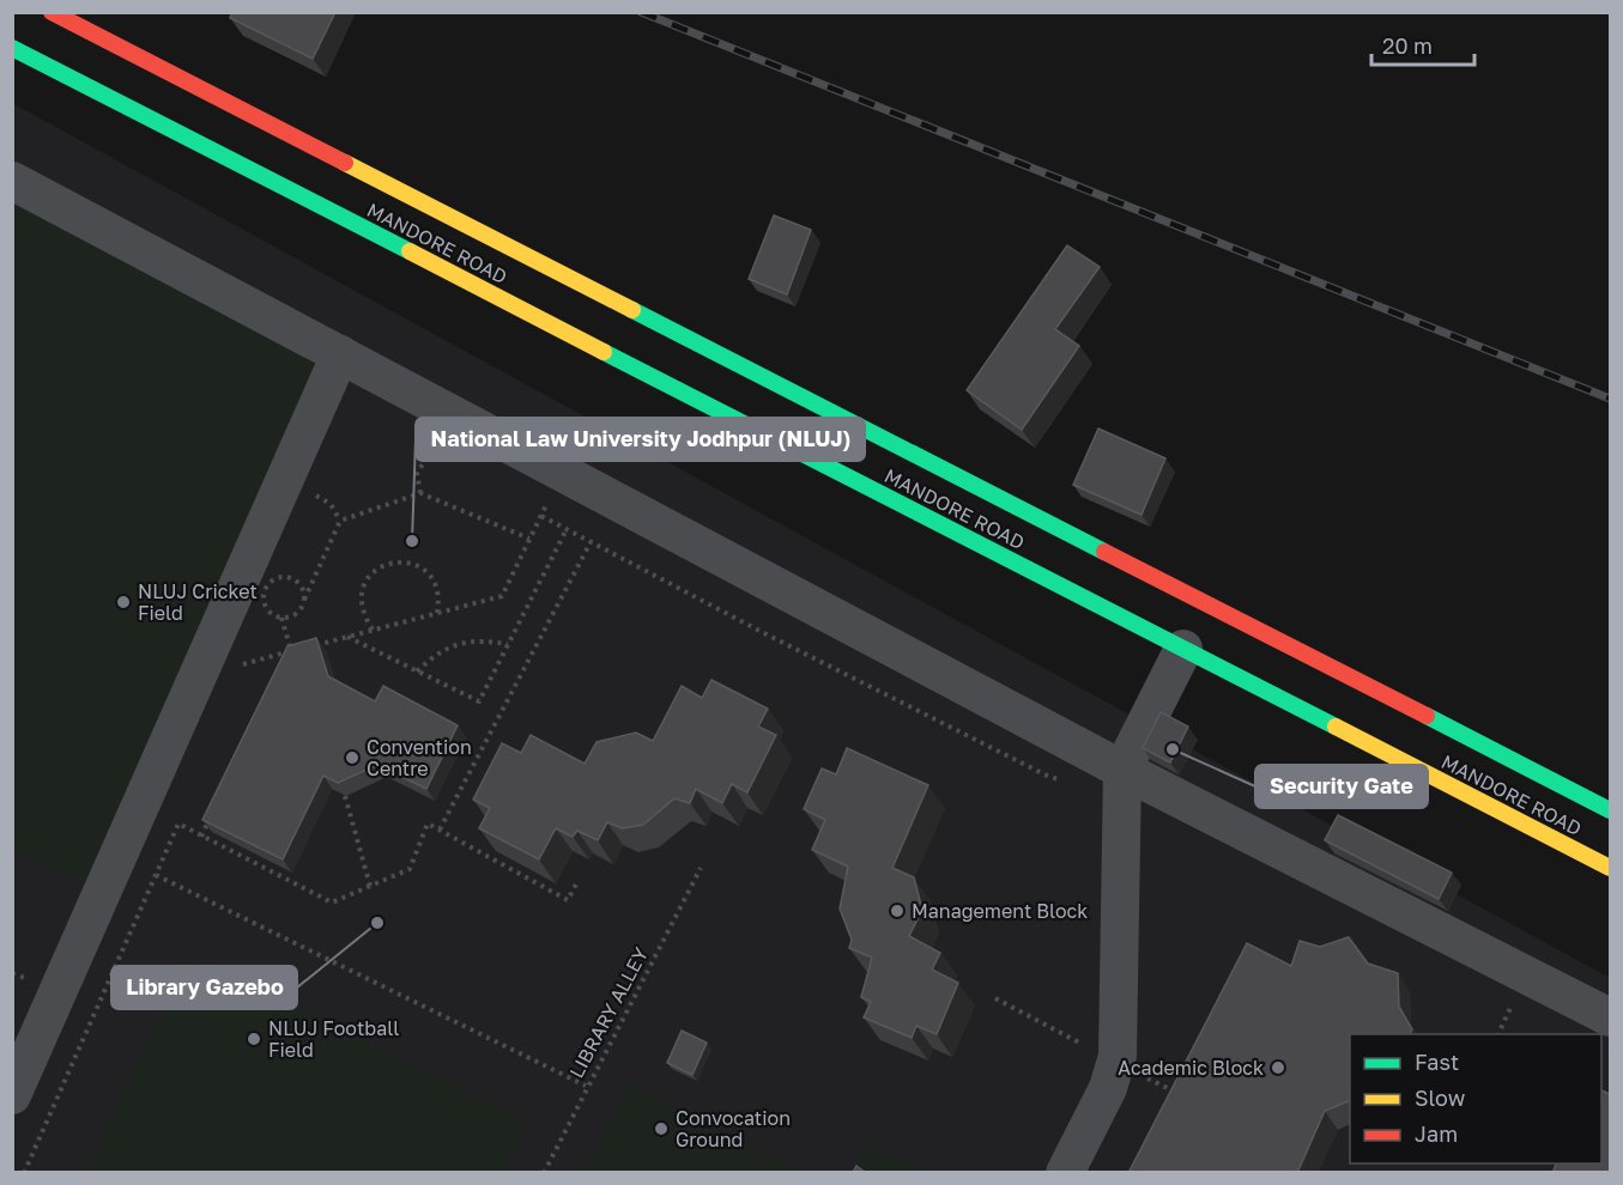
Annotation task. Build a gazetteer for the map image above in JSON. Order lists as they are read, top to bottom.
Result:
{
  "streets": {
    "highway": ["MANDORE ROAD"],
    "path": ["LIBRARY ALLEY"]
  },
  "places": [
    "National Law University Jodhpur (NLUJ)",
    "NLUJ Cricket Field",
    "Security Gate",
    "Convention Centre",
    "Management Block",
    "Library Gazebo",
    "NLUJ Football Field",
    "Academic Block",
    "Convocation Ground"
  ],
  "legend": ["Fast", "Slow", "Jam"],
  "scale_bar": "20 m"
}
